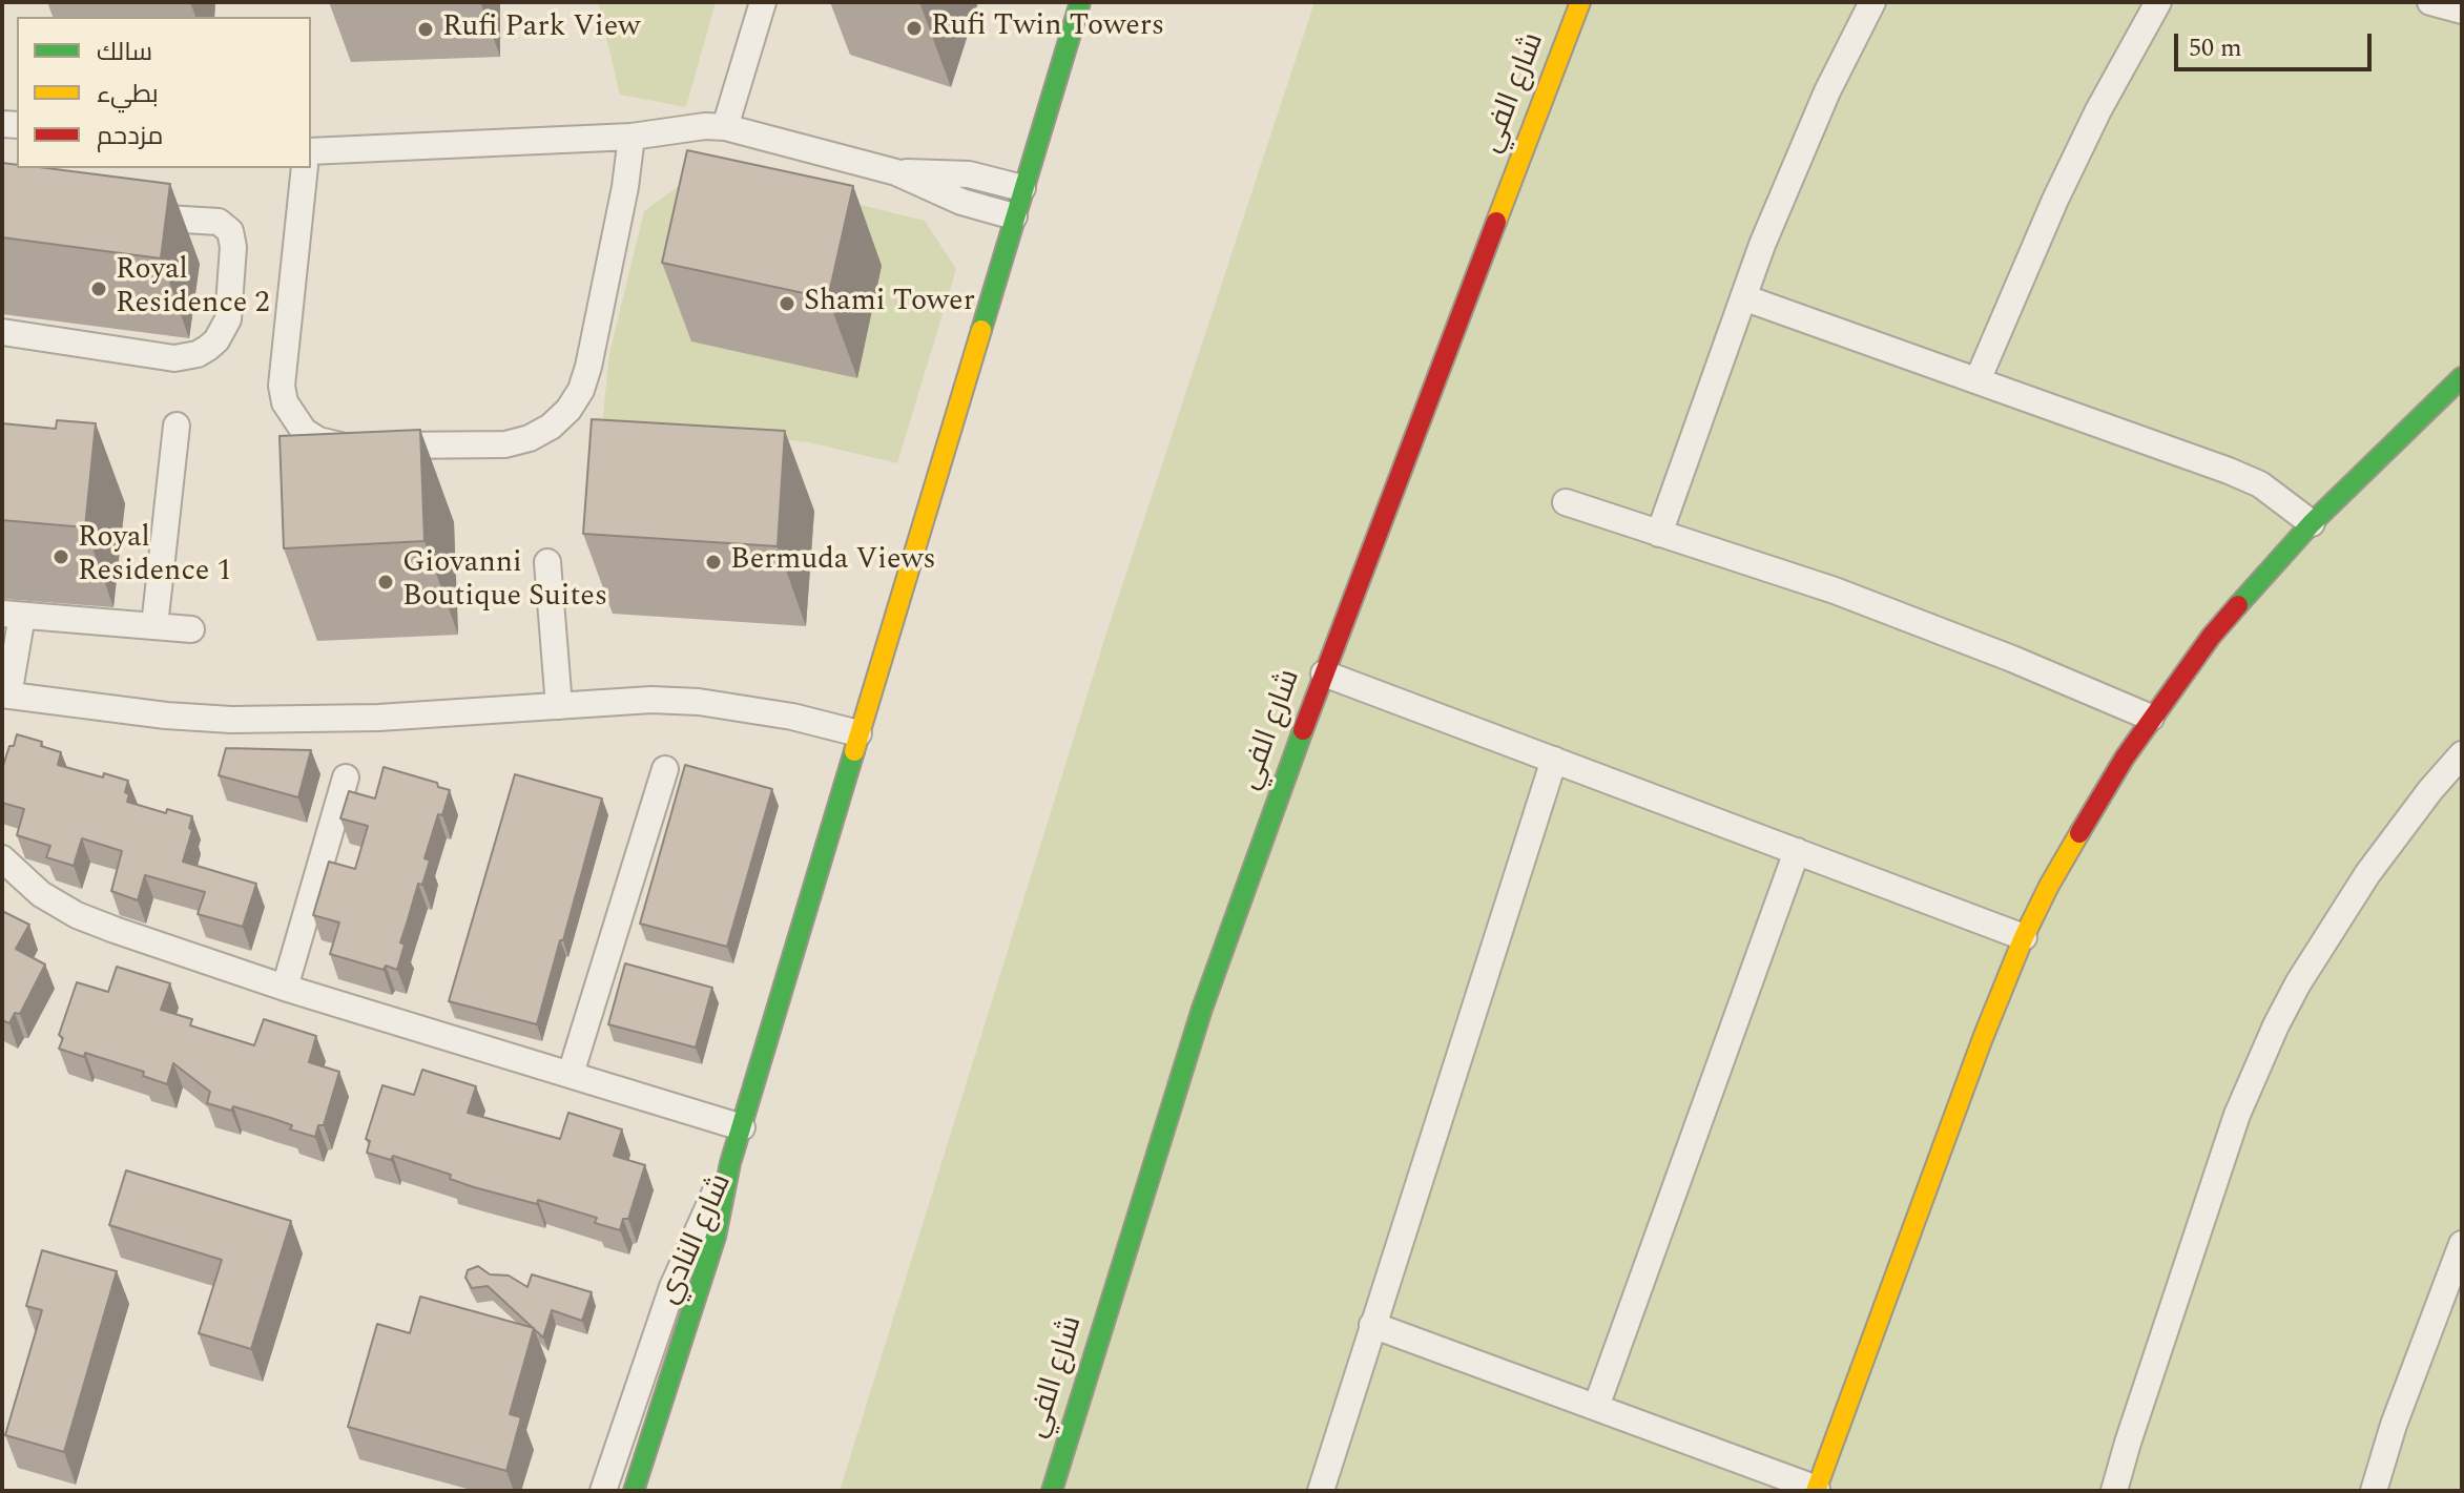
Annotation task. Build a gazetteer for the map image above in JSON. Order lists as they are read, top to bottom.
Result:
{
  "streets": {
    "street": ["شارع الفي", "شارع النادي"]
  },
  "places": [
    "Rufi Twin Towers",
    "Rufi Park View",
    "Royal Residence 2",
    "Shami Tower",
    "Royal Residence 1",
    "Bermuda Views",
    "Giovanni Boutique Suites"
  ],
  "legend": ["سالك", "بطيء", "مزدحم"],
  "scale_bar": "50 m"
}
